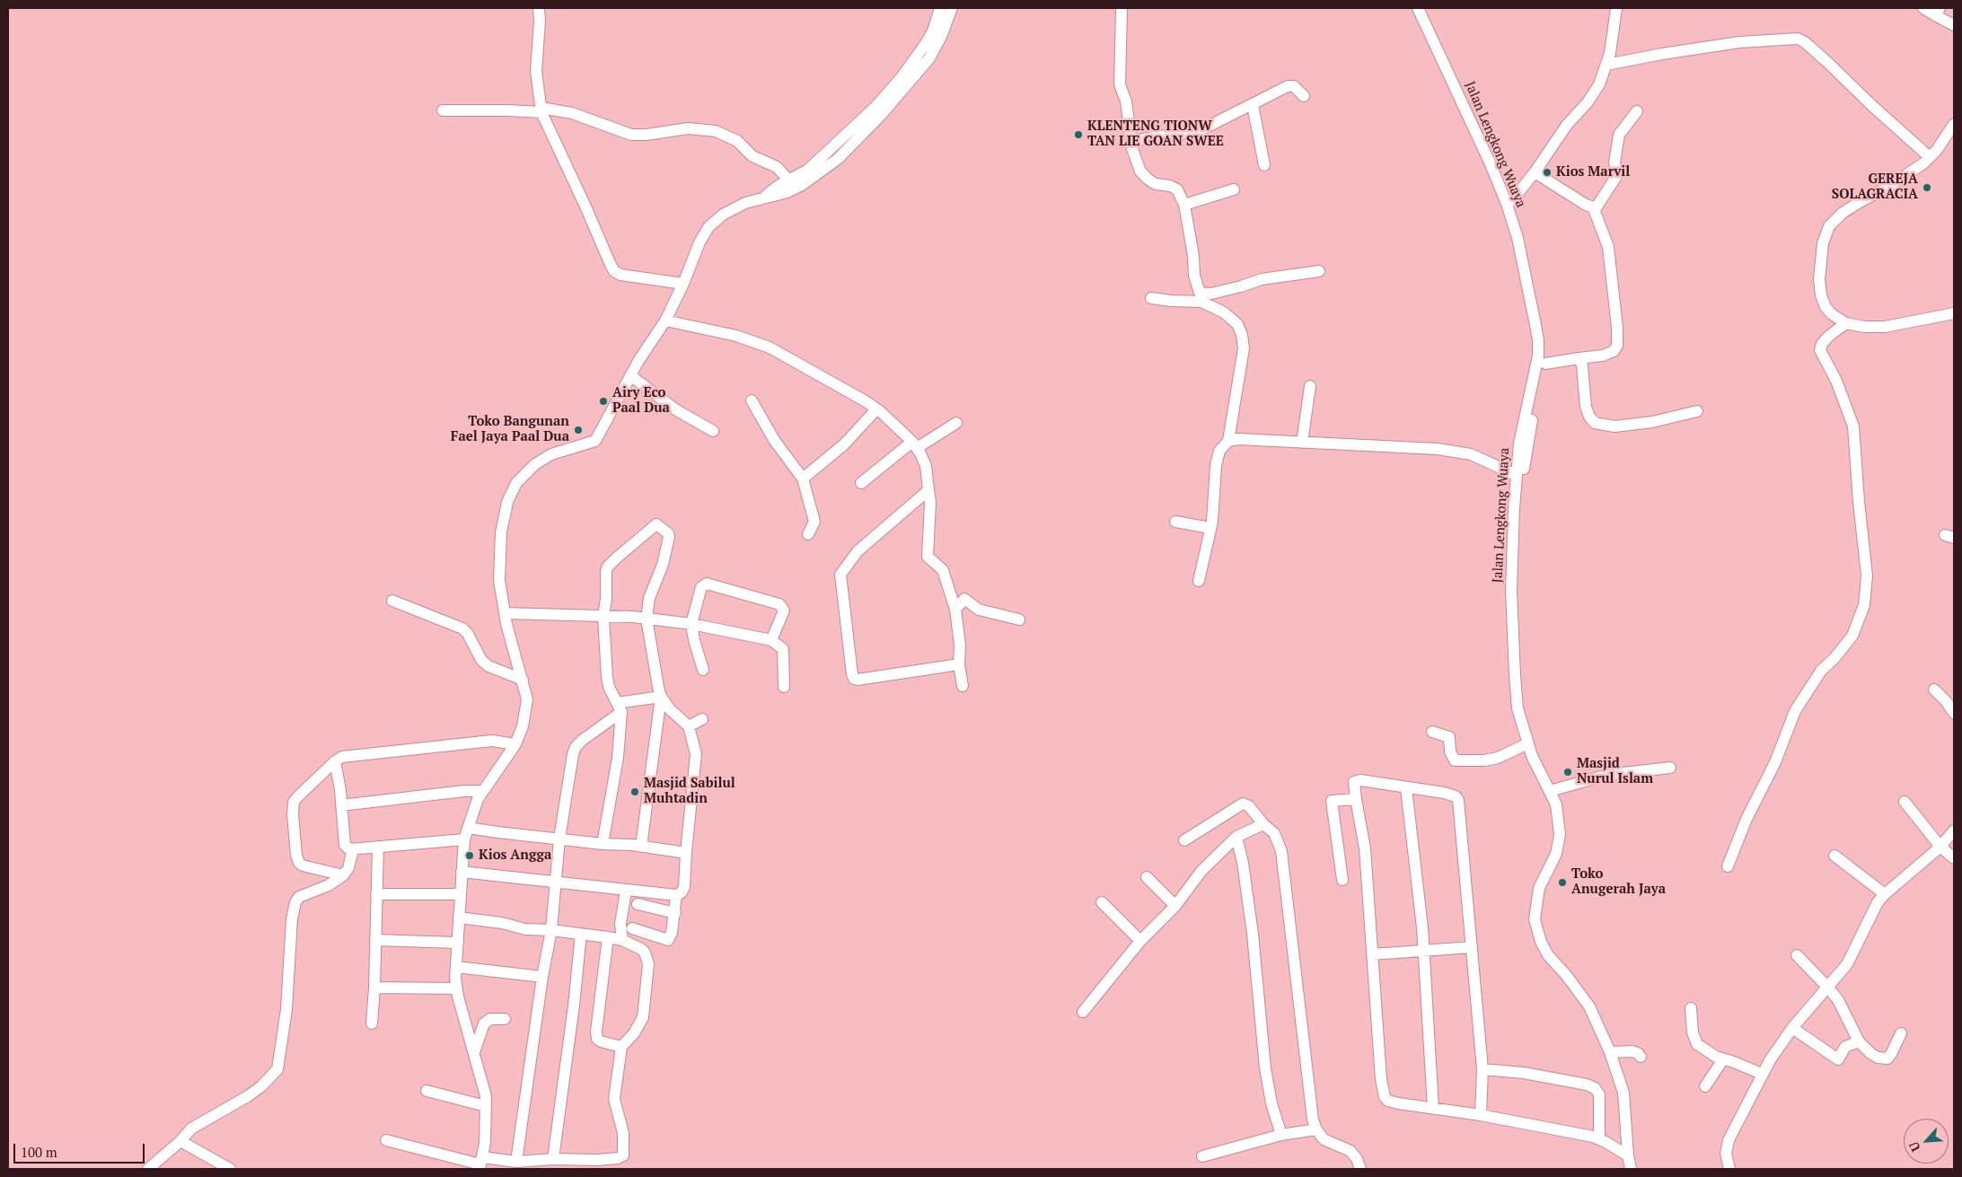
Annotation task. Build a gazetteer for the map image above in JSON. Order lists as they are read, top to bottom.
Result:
{
  "streets": {
    "street": ["Jalan Lengkong Wuaya"]
  },
  "places": [
    "KLENTENG TIONW TAN LIE GOAN SWEE",
    "Kios Marvil",
    "GEREJA SOLAGRACIA",
    "Airy Eco Paal Dua",
    "Toko Bangunan Fael Jaya Paal Dua",
    "Masjid Nurul Islam",
    "Masjid Sabilul Muhtadin",
    "Kios Angga",
    "Toko Anugerah Jaya"
  ],
  "scale_bar": "100 m",
  "north": "bottom left"
}
